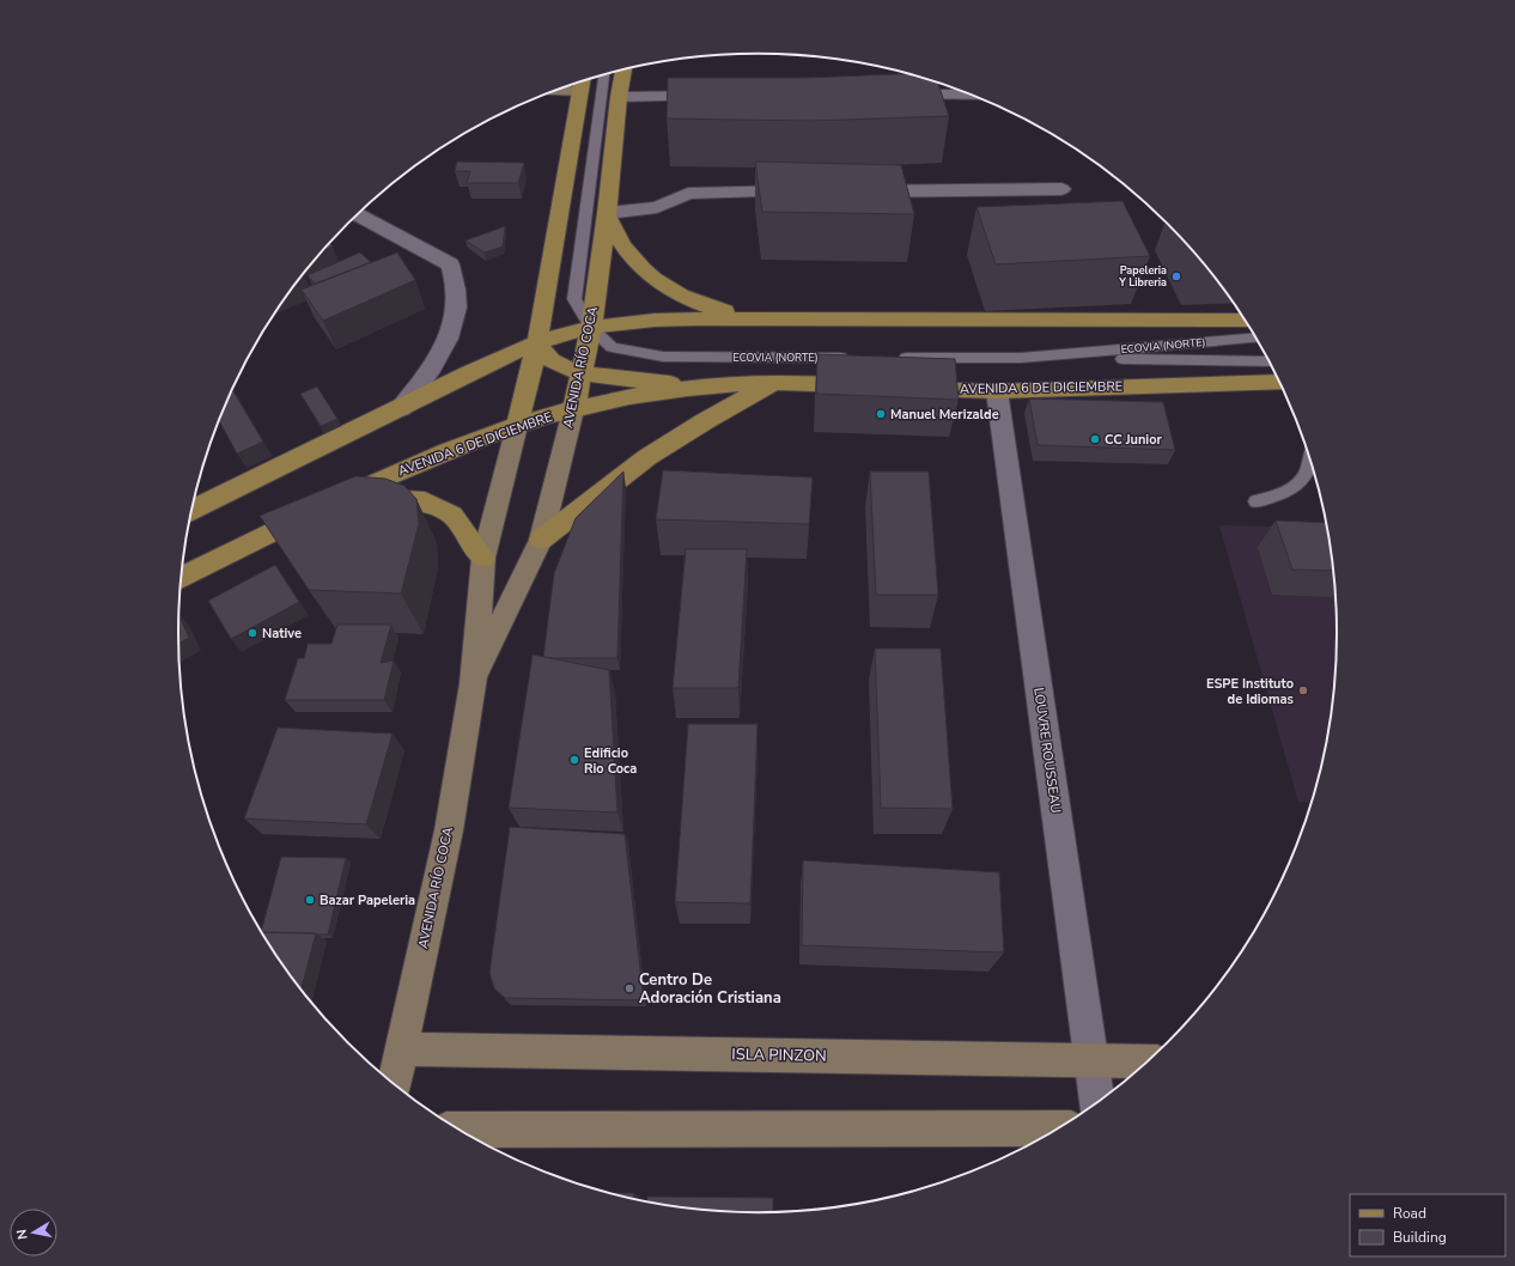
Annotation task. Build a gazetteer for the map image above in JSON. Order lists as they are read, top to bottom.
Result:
{
  "streets": {
    "main road": ["AVENIDA RÍO COCA", "AVENIDA 6 DE DICIEMBRE"],
    "street": ["LOUVRE ROUSSEAU", "ISLA PINZON"],
    "lane": ["ECOVIA (NORTE)"]
  },
  "crossings": [
    ["ECOVIA (NORTE)", "AVENIDA RÍO COCA"],
    ["AVENIDA RÍO COCA", "AVENIDA 6 DE DICIEMBRE"],
    ["AVENIDA RÍO COCA", "ISLA PINZON"],
    ["AVENIDA 6 DE DICIEMBRE", "LOUVRE ROUSSEAU"],
    ["LOUVRE ROUSSEAU", "ISLA PINZON"]
  ],
  "places": [
    "Papeleria Y Libreria",
    "Manuel Merizalde",
    "CC Junior",
    "Native",
    "ESPE Instituto de Idiomas",
    "Edificio Rio Coca",
    "Bazar Papeleria",
    "Centro De Adoración Cristiana"
  ],
  "legend": ["Road", "Building"],
  "north": "left"
}
